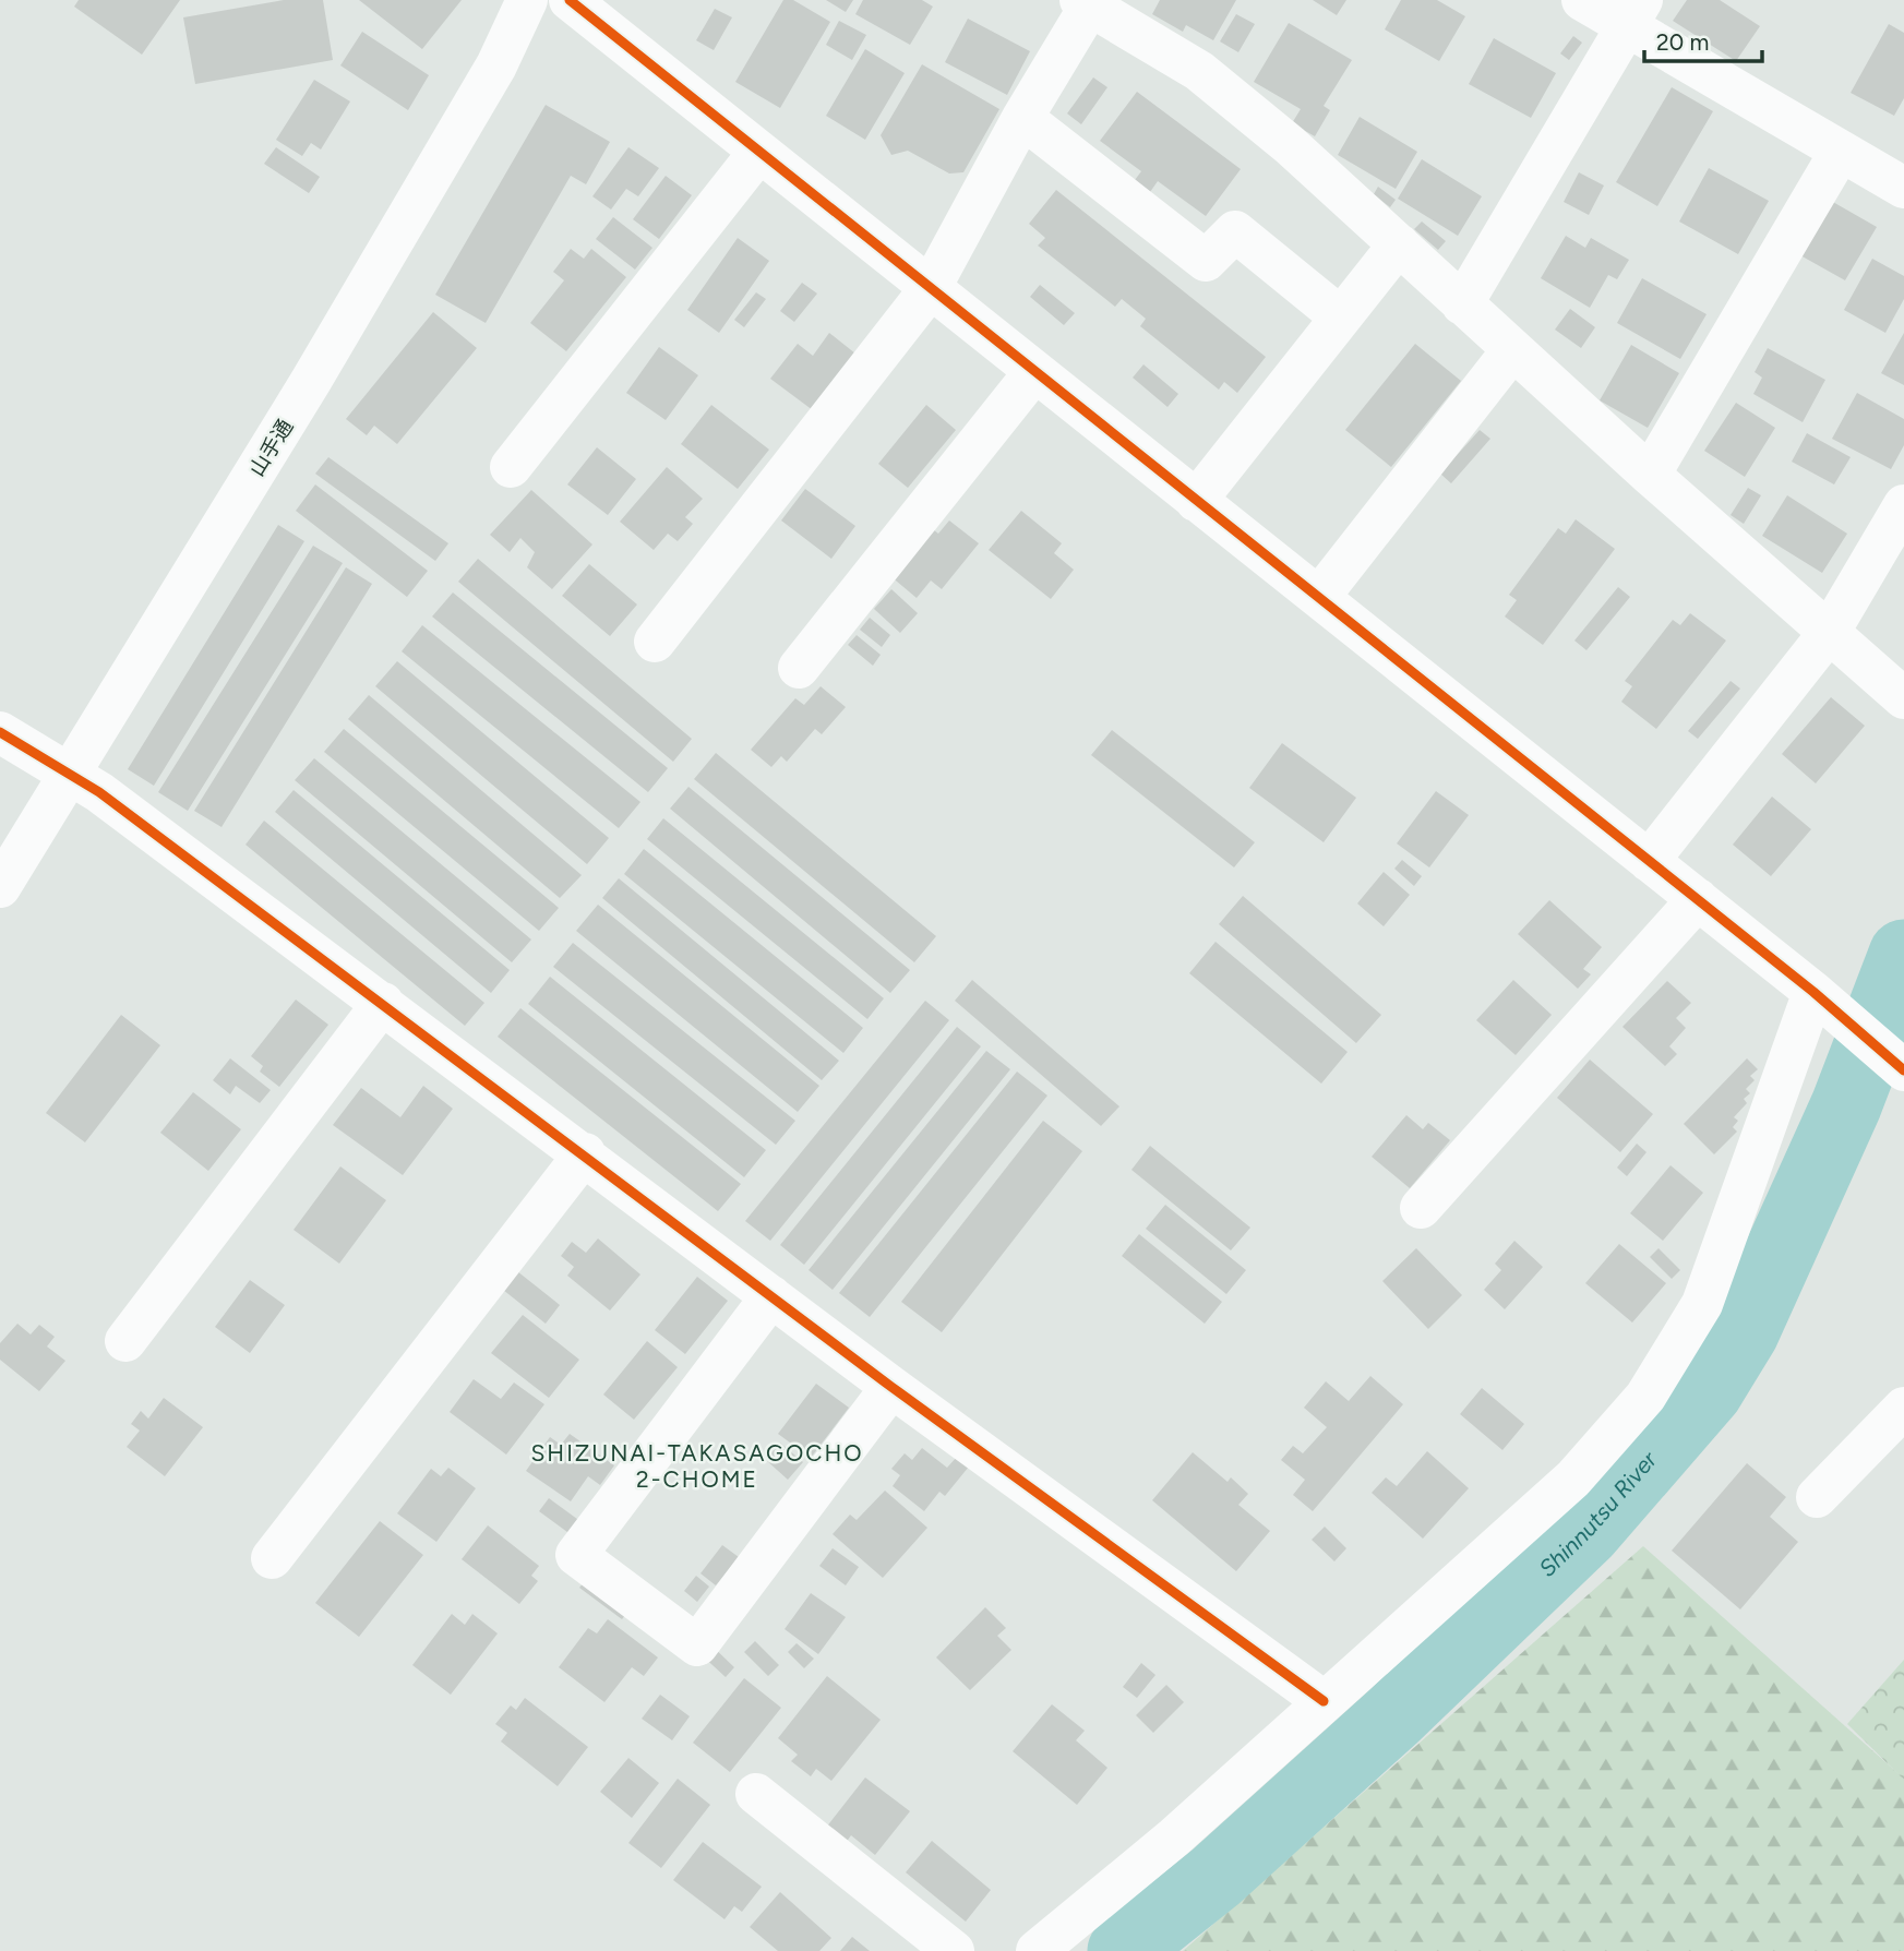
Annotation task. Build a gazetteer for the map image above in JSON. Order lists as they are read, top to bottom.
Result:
{
  "streets": {
    "street": ["山手通"]
  },
  "districts": ["SHIZUNAI-TAKASAGOCHO 2-CHOME"],
  "water": ["Shinnutsu River"],
  "scale_bar": "20 m"
}
